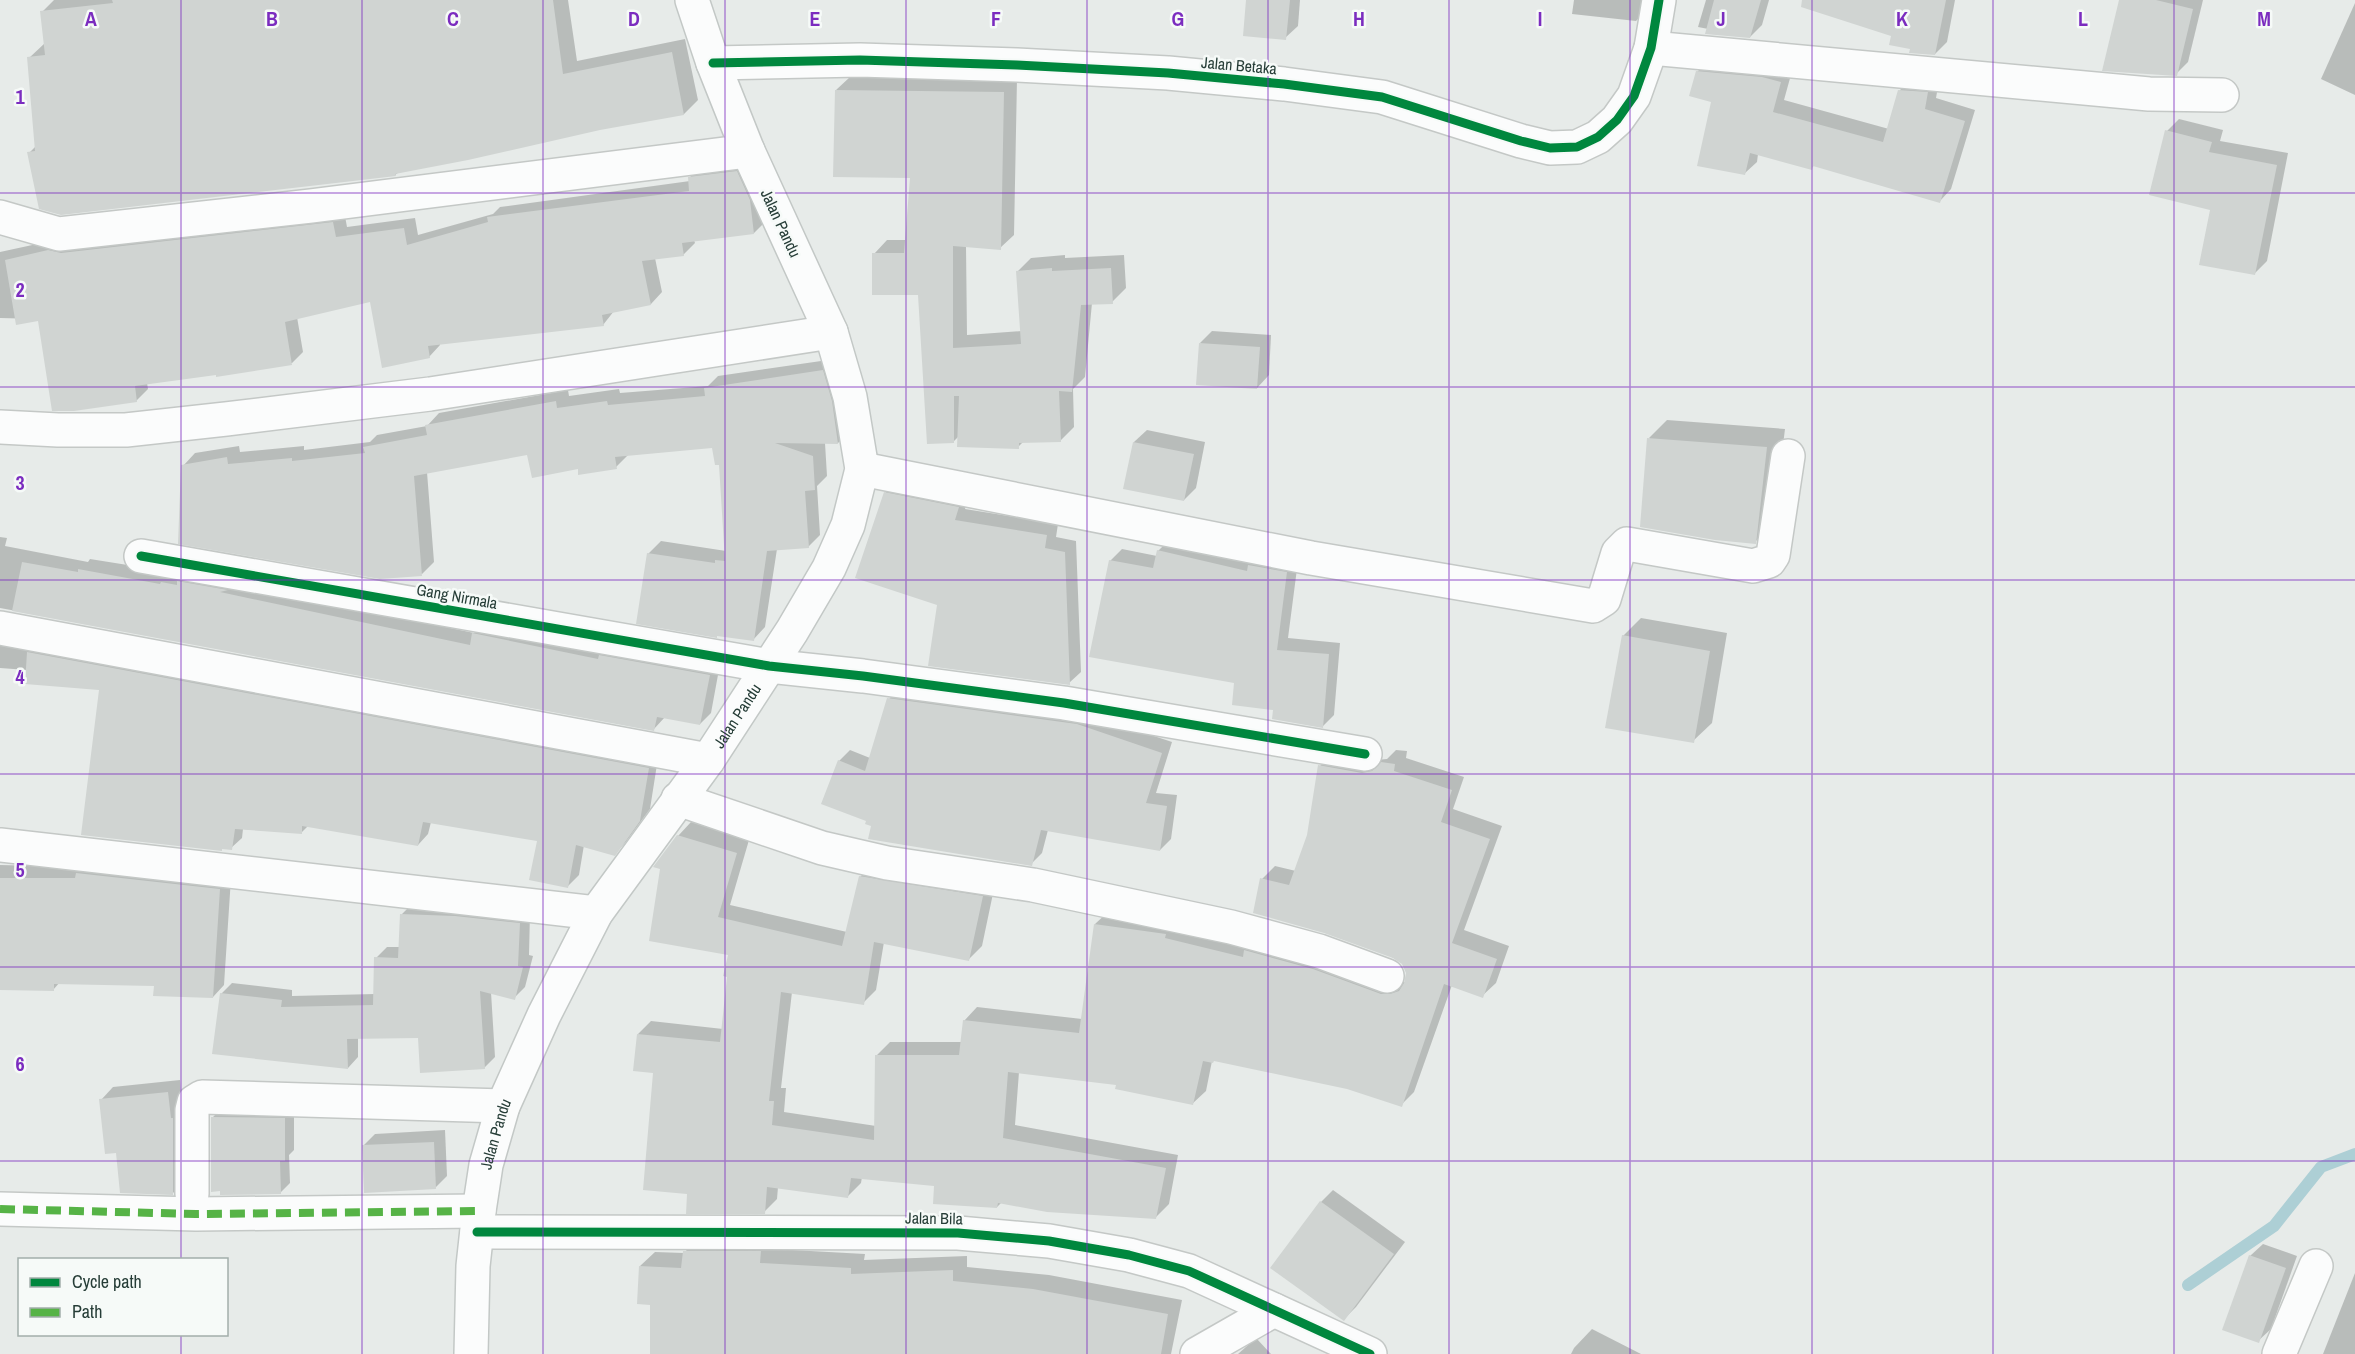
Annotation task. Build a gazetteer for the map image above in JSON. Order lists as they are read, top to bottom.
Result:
{
  "streets": {
    "street": [
      "Jalan Betaka",
      "Jalan Pandu",
      "Gang Nirmala",
      "Jalan Bila"
    ]
  },
  "crossings": [
    ["Jalan Betaka", "Jalan Pandu"],
    ["Jalan Pandu", "Gang Nirmala"],
    ["Jalan Pandu", "Jalan Bila"]
  ],
  "legend": ["Cycle path", "Path"],
  "grid": {
    "columns": [
      "A",
      "B",
      "C",
      "D",
      "E",
      "F",
      "G",
      "H",
      "I",
      "J",
      "K",
      "L",
      "M"
    ],
    "rows": [
      "1",
      "2",
      "3",
      "4",
      "5",
      "6"
    ]
  }
}
